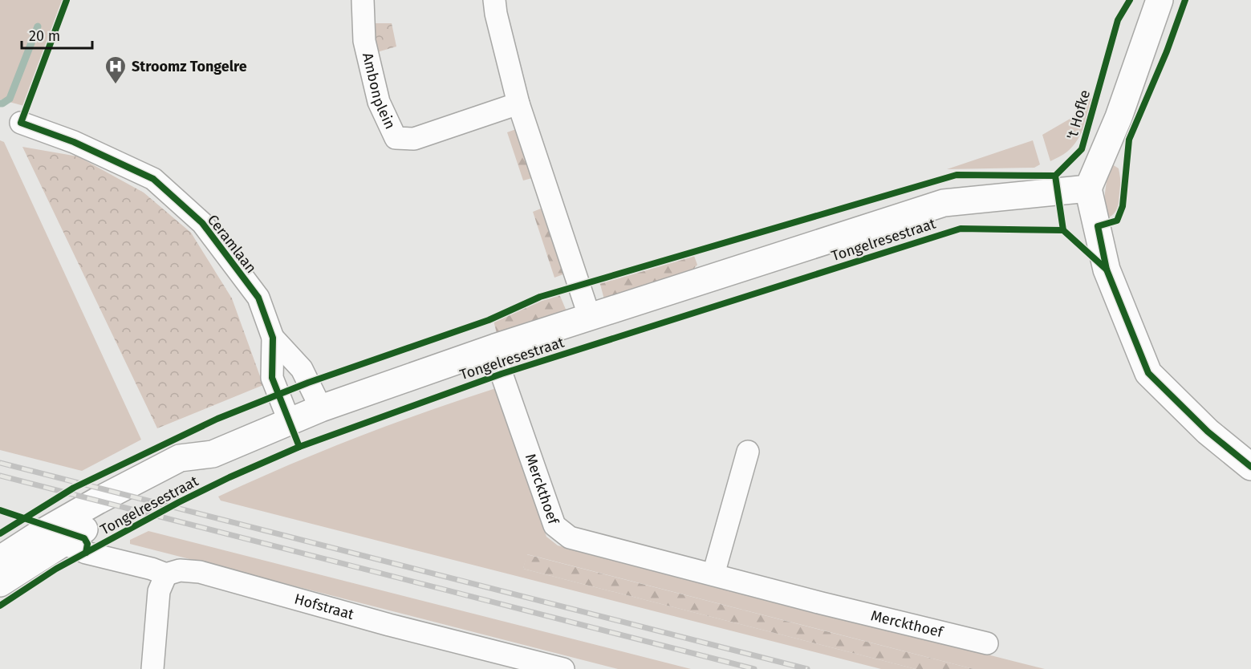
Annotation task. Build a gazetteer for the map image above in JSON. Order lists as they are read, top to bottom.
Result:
{
  "streets": {
    "main road": ["Tongelresestraat"],
    "street": [
      "Ambonplein",
      "Ceramlaan",
      "Merckthoef",
      "Hofstraat"
    ],
    "cycle path": ["'t Hofke"]
  },
  "crossings": [
    ["Tongelresestraat", "Ceramlaan"],
    ["Tongelresestraat", "Merckthoef"],
    ["Tongelresestraat", "Hofstraat"]
  ],
  "places": {
    "hospital": ["Stroomz Tongelre"]
  },
  "scale_bar": "20 m"
}
